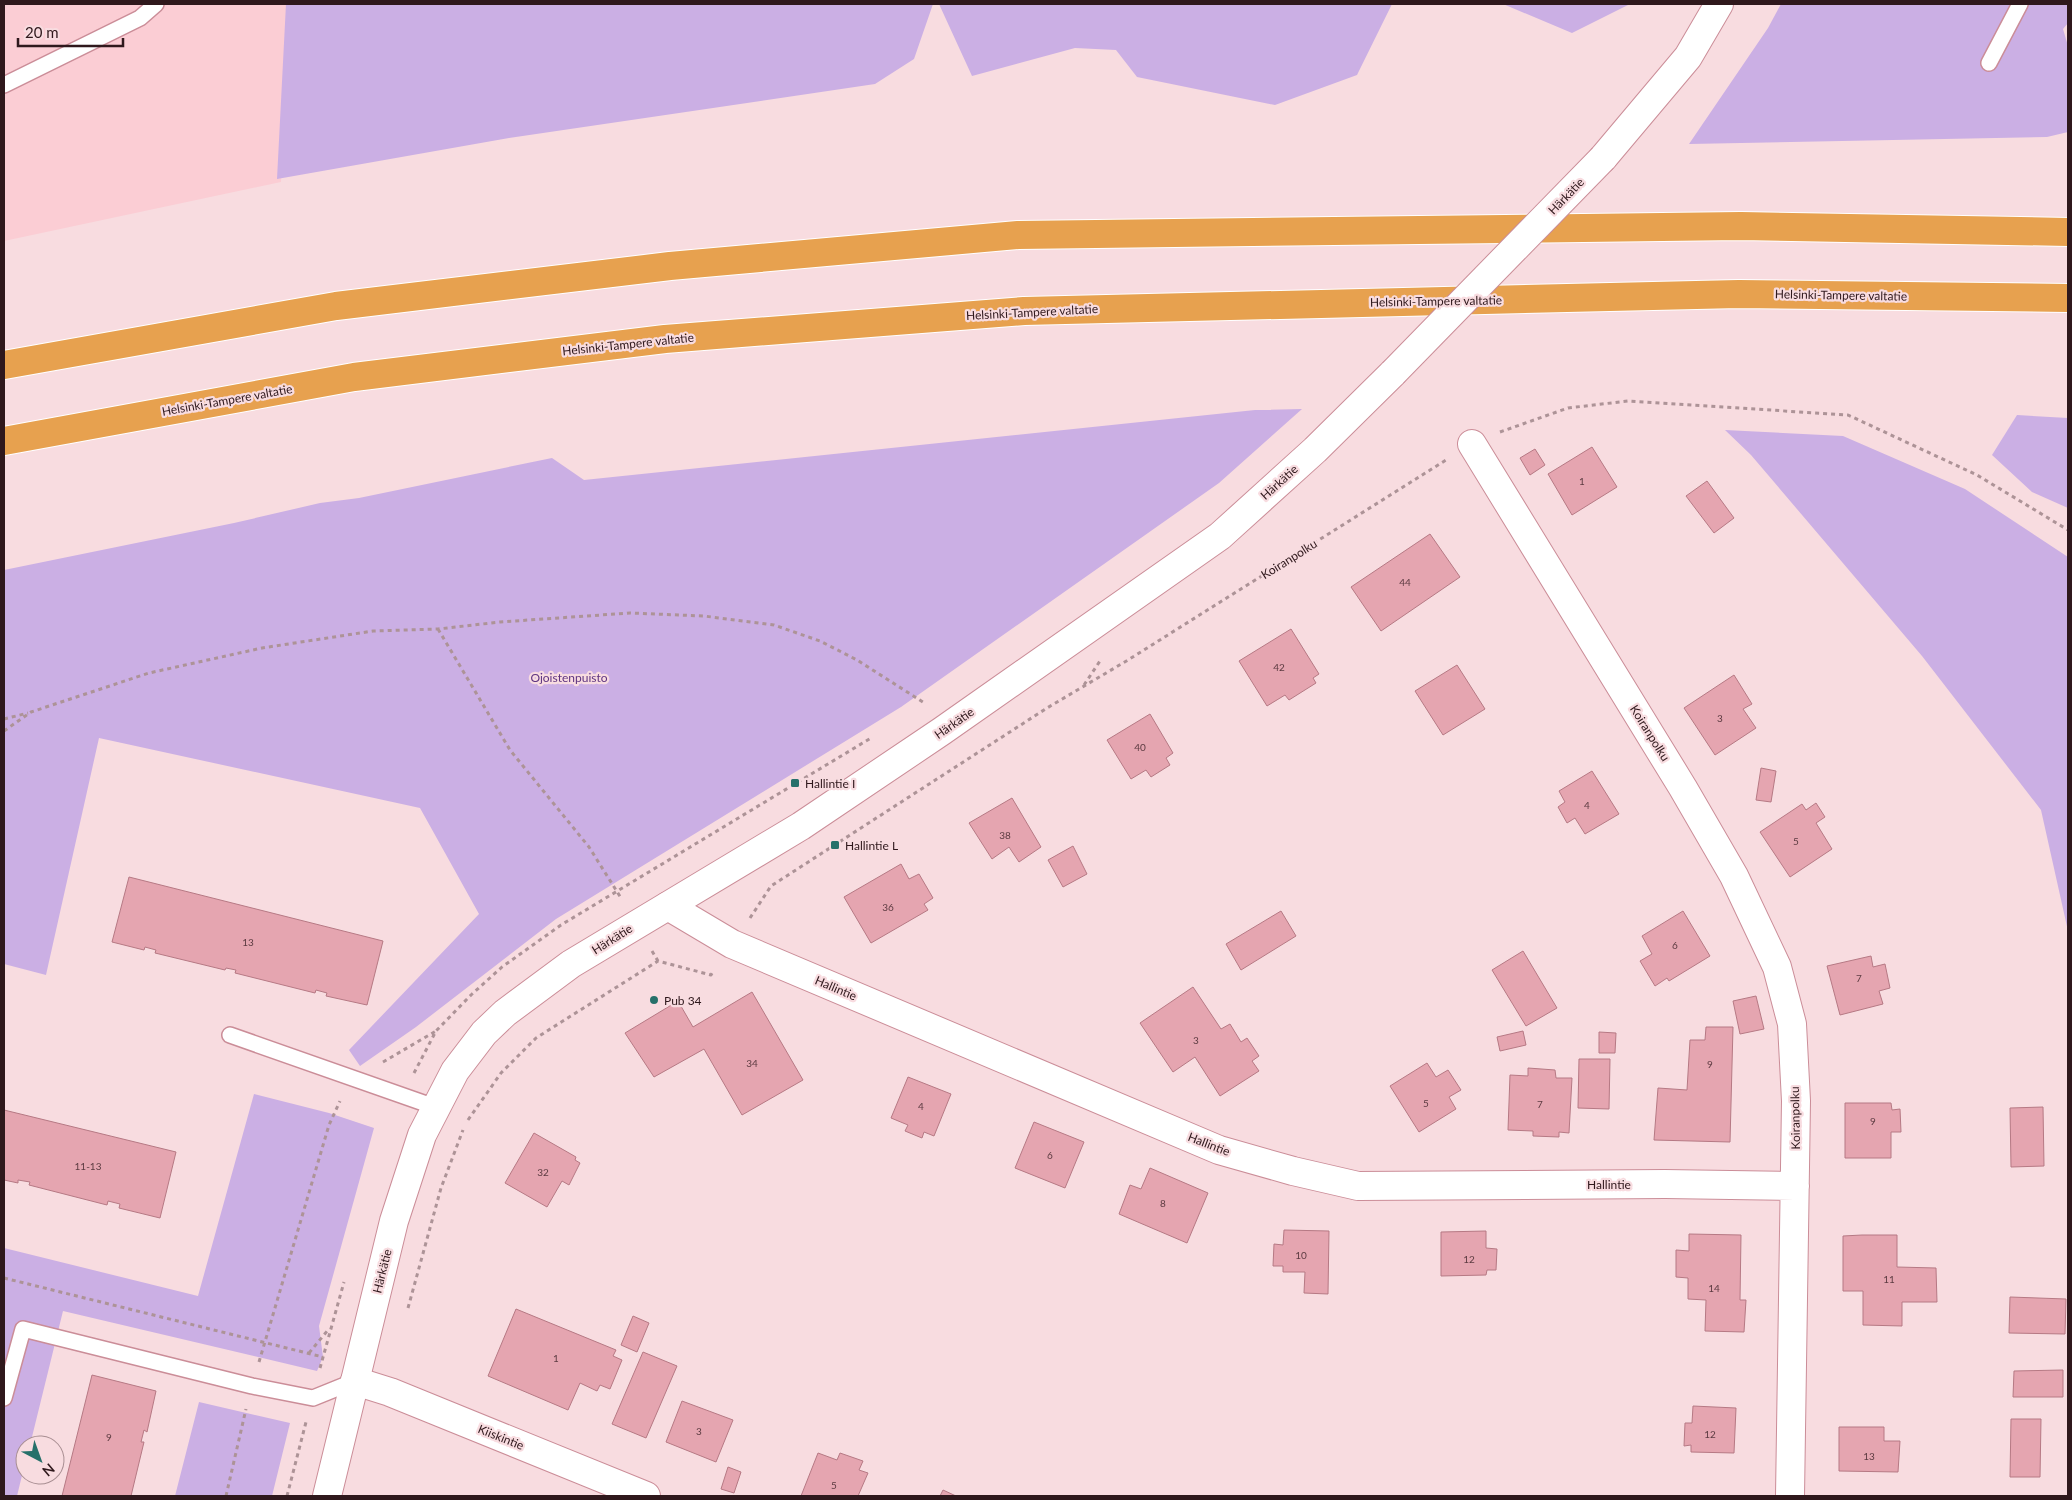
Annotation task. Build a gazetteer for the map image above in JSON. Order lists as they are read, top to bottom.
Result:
{
  "streets": {
    "highway": ["Helsinki-Tampere valtatie"],
    "street": [
      "Härkätie",
      "Koiranpolku",
      "Hallintie",
      "Kiiskintie"
    ]
  },
  "crossings": [
    ["Härkätie", "Hallintie"],
    ["Härkätie", "Kiiskintie"],
    ["Koiranpolku", "Hallintie"]
  ],
  "parks": ["Ojoistenpuisto"],
  "places": {
    "transit": ["Hallintie I", "Hallintie L"],
    "other": ["Pub 34"]
  },
  "house_numbers": [
    "1",
    "44",
    "42",
    "3",
    "40",
    "4",
    "38",
    "5",
    "36",
    "13",
    "6",
    "7",
    "3",
    "34",
    "9",
    "5",
    "7",
    "4",
    "9",
    "6",
    "11-13",
    "32",
    "8",
    "10",
    "12",
    "11",
    "14",
    "1",
    "3",
    "12",
    "9",
    "13",
    "5"
  ],
  "scale_bar": "20 m",
  "north": "bottom right"
}
